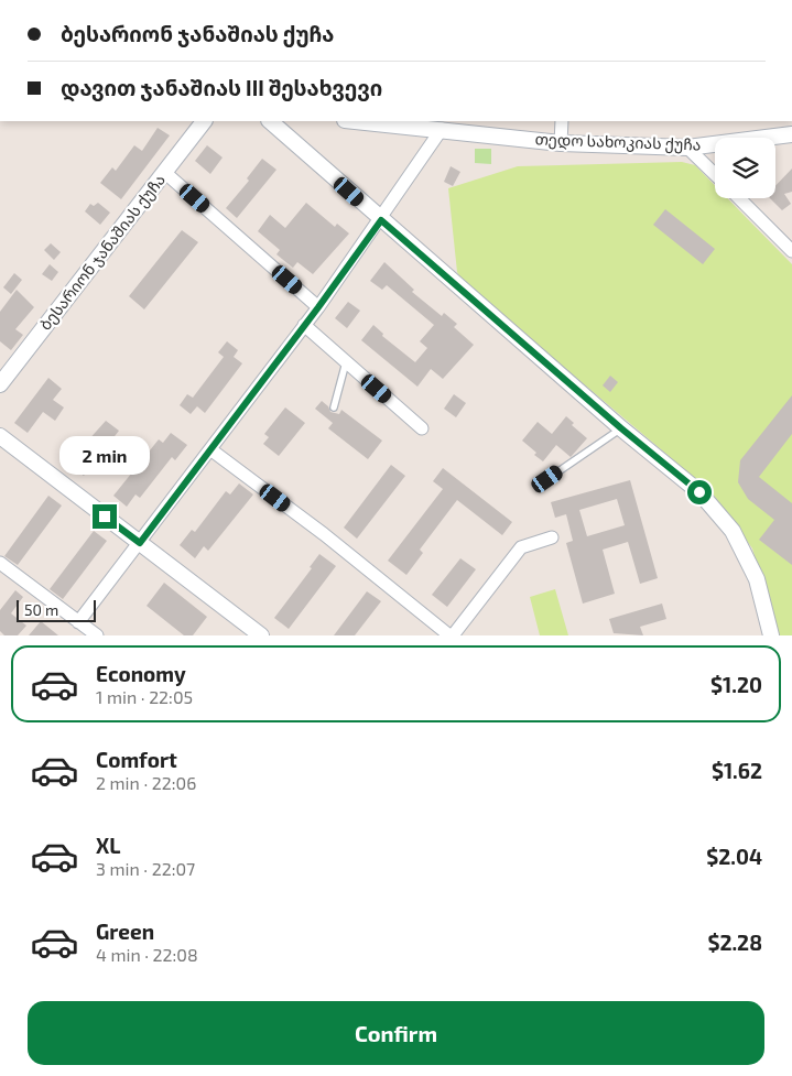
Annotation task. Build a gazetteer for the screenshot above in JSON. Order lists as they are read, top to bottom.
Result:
{
  "streets": {
    "street": ["თედო სახოკიას ქუჩა", "ბესარიონ ჯანაშიას ქუჩა"]
  },
  "scale_bar": "50 m",
  "page": {
    "banner": ["ბესარიონ ჯანაშიას ქუჩა", "დავით ჯანაშიას III შესახვევი"],
    "bubble": "2 min",
    "scale": "50 m",
    "list": [
      {
        "name": "Economy",
        "note": "1 min · 22:05",
        "value": "$1.20"
      },
      {
        "name": "Comfort",
        "note": "2 min · 22:06",
        "value": "$1.62"
      },
      {
        "name": "XL",
        "note": "3 min · 22:07",
        "value": "$2.04"
      },
      {
        "name": "Green",
        "note": "4 min · 22:08",
        "value": "$2.28"
      }
    ],
    "buttons": "Confirm"
  }
}
